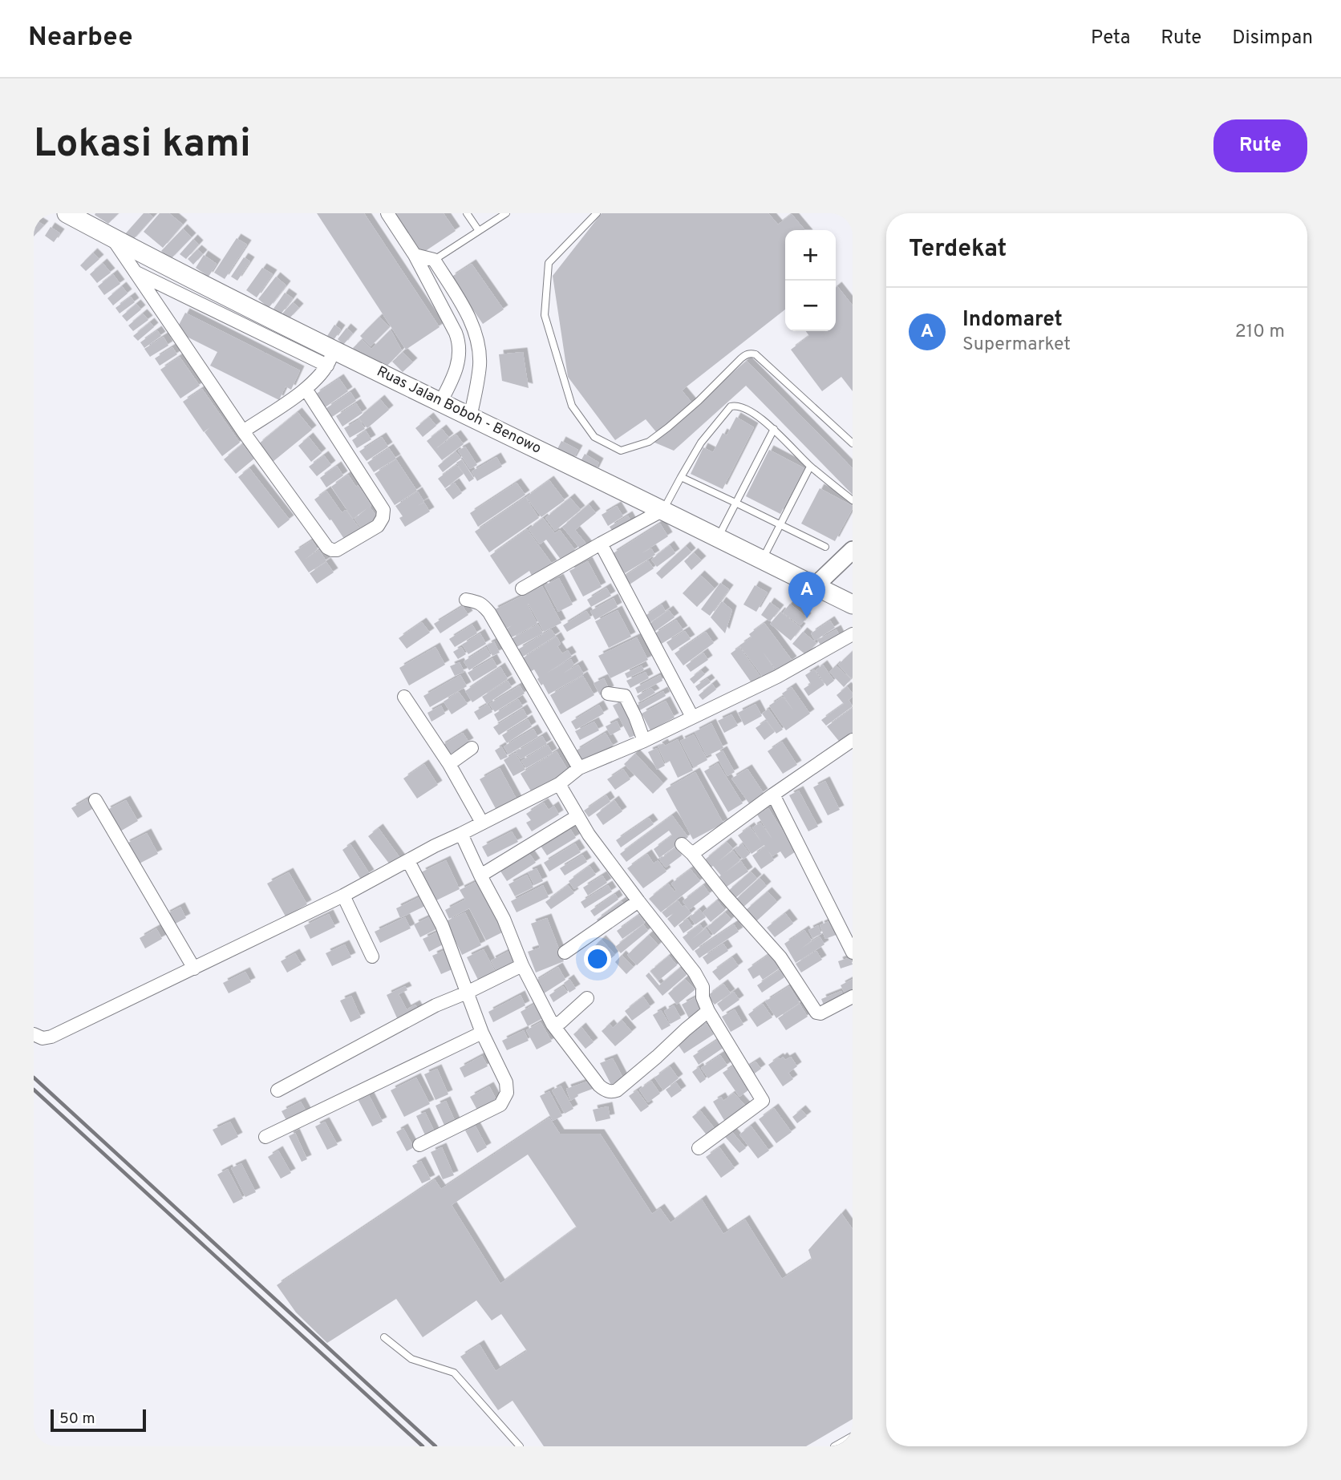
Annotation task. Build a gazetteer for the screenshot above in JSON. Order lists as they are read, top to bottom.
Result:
{
  "streets": {
    "main road": ["Ruas Jalan Boboh - Benowo"]
  },
  "scale_bar": "50 m",
  "page": {
    "header": "Nearbee",
    "nav": ["Peta", "Rute", "Disimpan"],
    "buttons": "Rute",
    "title": "Lokasi kami",
    "heading": "Terdekat",
    "map_buttons": ["+", "−"],
    "list": [
      {
        "mark": "A",
        "name": "Indomaret",
        "note": "Supermarket",
        "value": "210 m"
      }
    ],
    "pins": "A",
    "scale": "50 m"
  }
}
